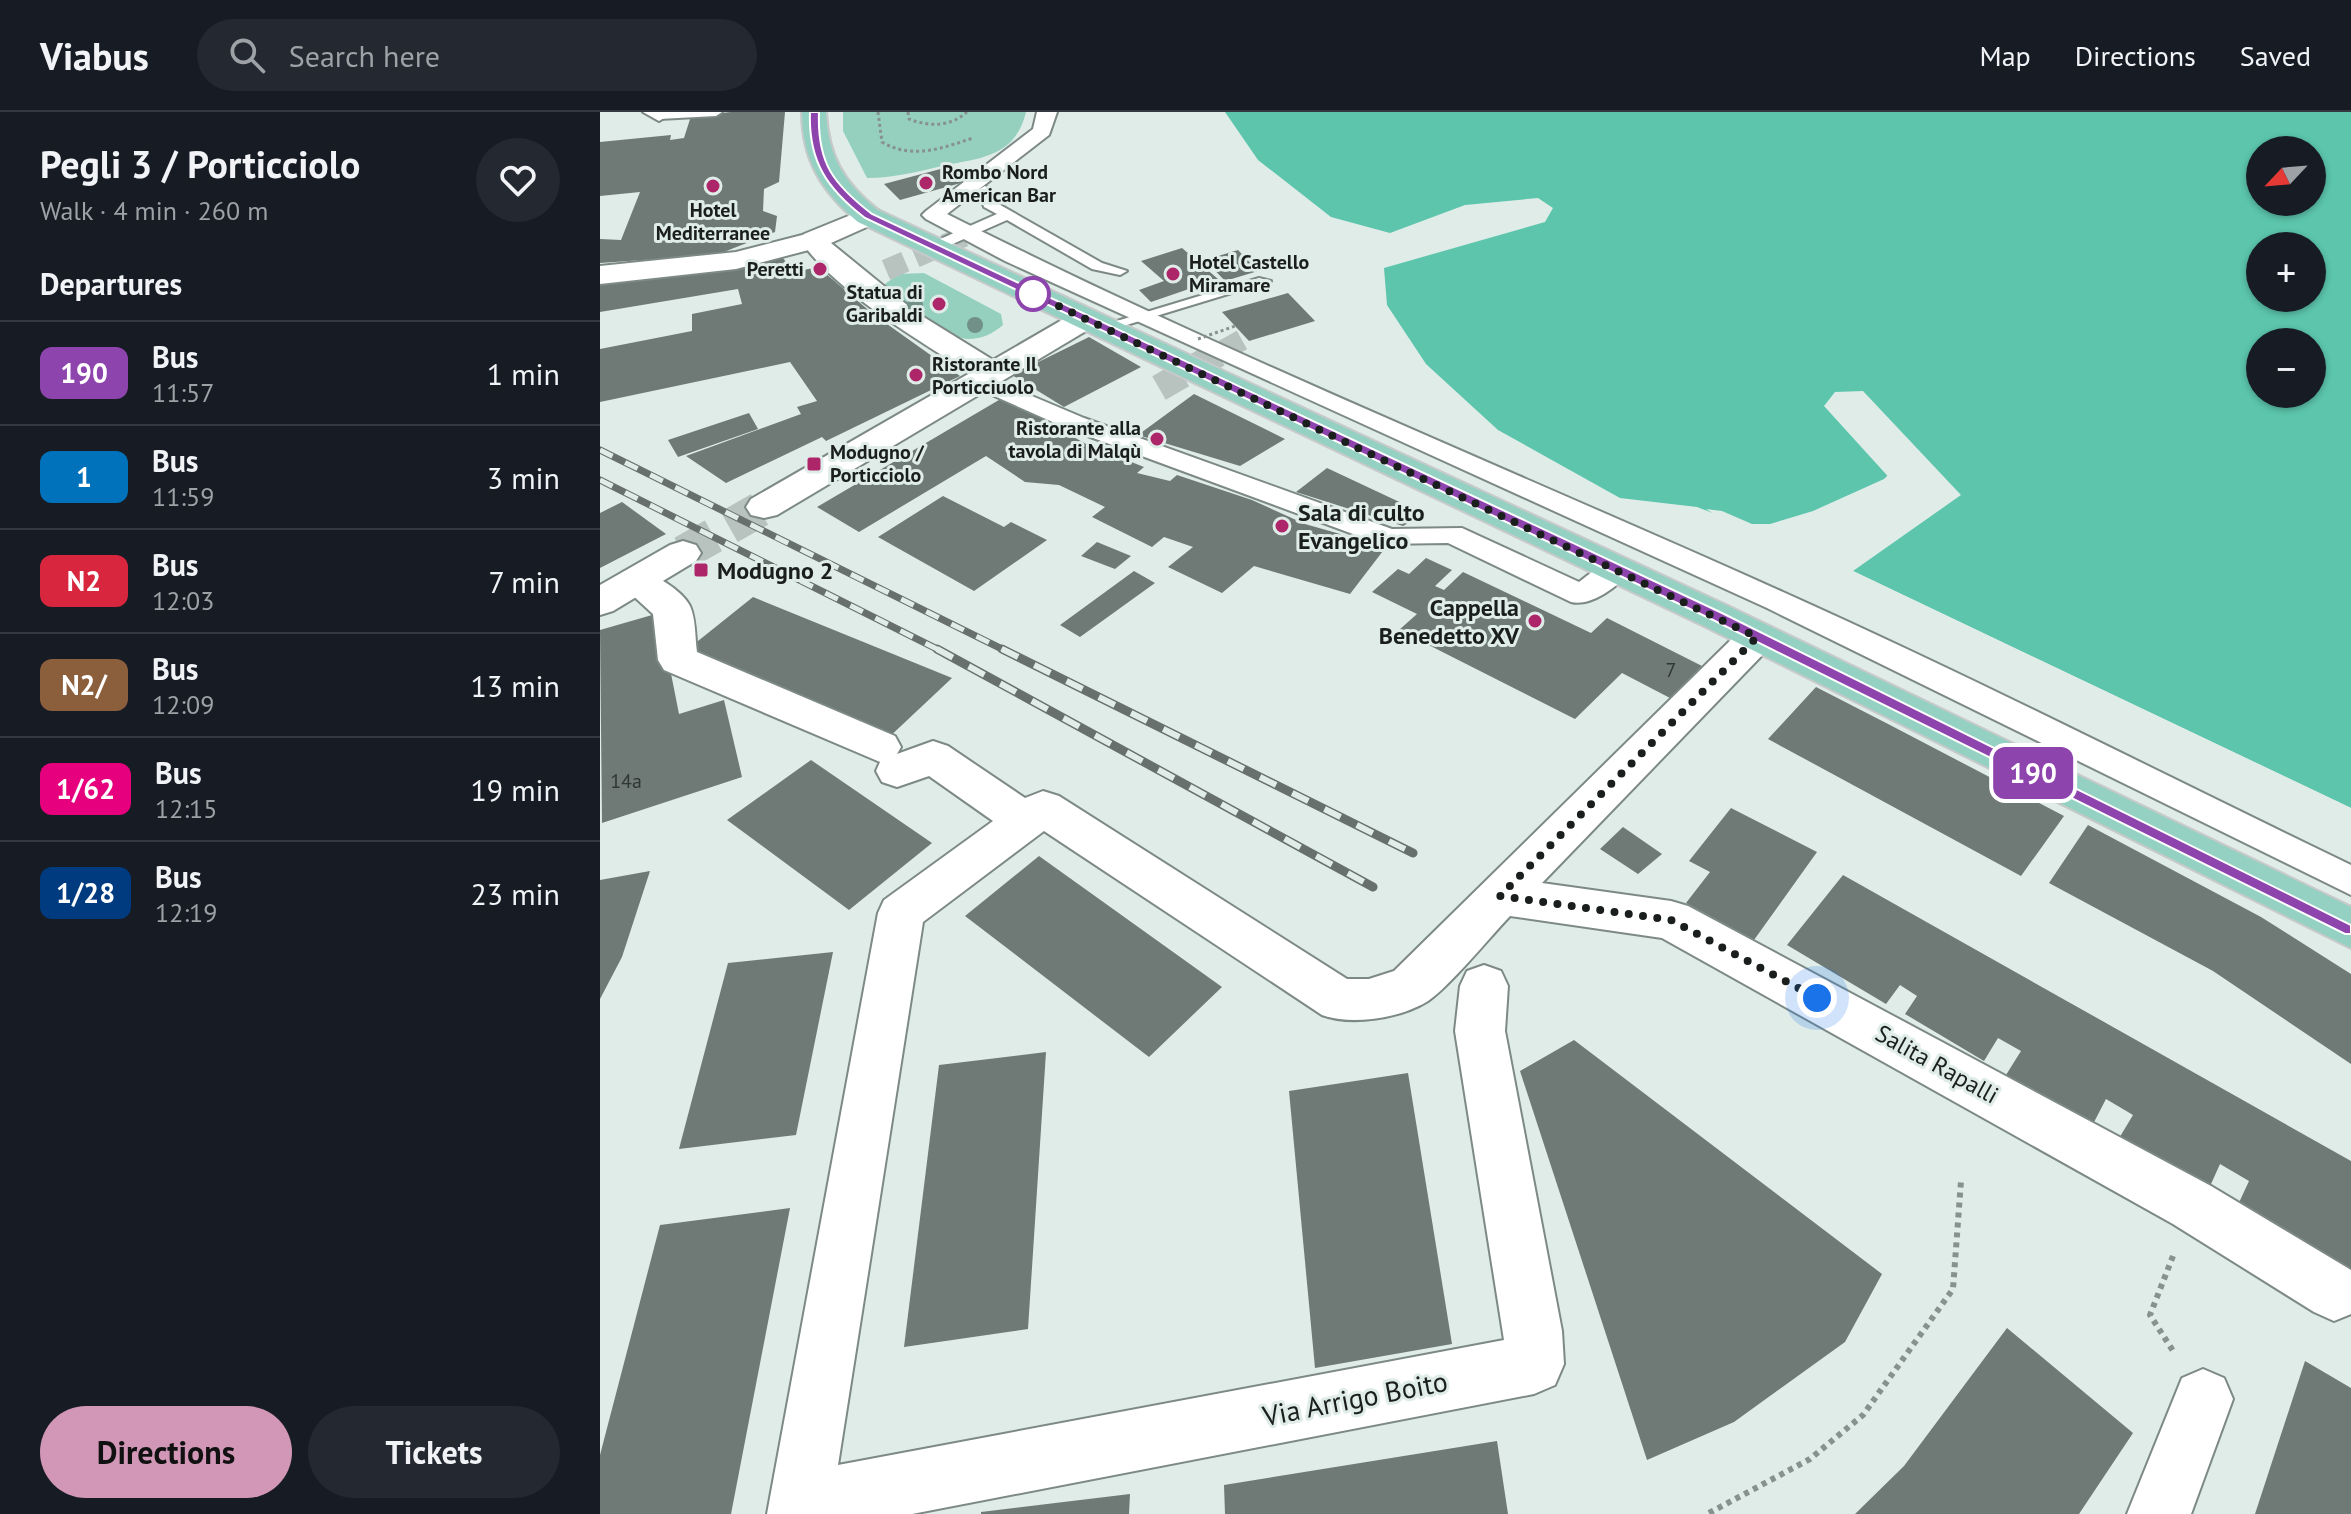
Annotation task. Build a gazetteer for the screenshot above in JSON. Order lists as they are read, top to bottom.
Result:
{
  "streets": {
    "street": ["Salita Rapalli", "Via Arrigo Boito"]
  },
  "places": {
    "other": [
      "Rombo Nord American Bar",
      "Hotel Mediterranee",
      "Peretti",
      "Hotel Castello Miramare",
      "Statua di Garibaldi",
      "Ristorante Il Porticciuolo",
      "Ristorante alla tavola di Malqù",
      "Sala di culto Evangelico",
      "Cappella Benedetto XV"
    ],
    "transit": ["Modugno / Porticciolo", "Modugno 2"]
  },
  "lines": ["bus line 190"],
  "house_numbers": ["7", "14a"],
  "north": "bottom left",
  "page": {
    "header": "Viabus",
    "search": "Search here",
    "nav": ["Map", "Directions", "Saved"],
    "heading": [
      ["Pegli 3 / Porticciolo", "Walk · 4 min · 260 m"],
      "Departures"
    ],
    "on_map": "190",
    "map_buttons": ["+", "−"],
    "list": [
      {
        "mark": "190",
        "name": "Bus",
        "note": "11:57",
        "value": "1 min"
      },
      {
        "mark": "1",
        "name": "Bus",
        "note": "11:59",
        "value": "3 min"
      },
      {
        "mark": "N2",
        "name": "Bus",
        "note": "12:03",
        "value": "7 min"
      },
      {
        "mark": "N2/",
        "name": "Bus",
        "note": "12:09",
        "value": "13 min"
      },
      {
        "mark": "1/62",
        "name": "Bus",
        "note": "12:15",
        "value": "19 min"
      },
      {
        "mark": "1/28",
        "name": "Bus",
        "note": "12:19",
        "value": "23 min"
      }
    ],
    "buttons": ["Directions", "Tickets"]
  }
}
